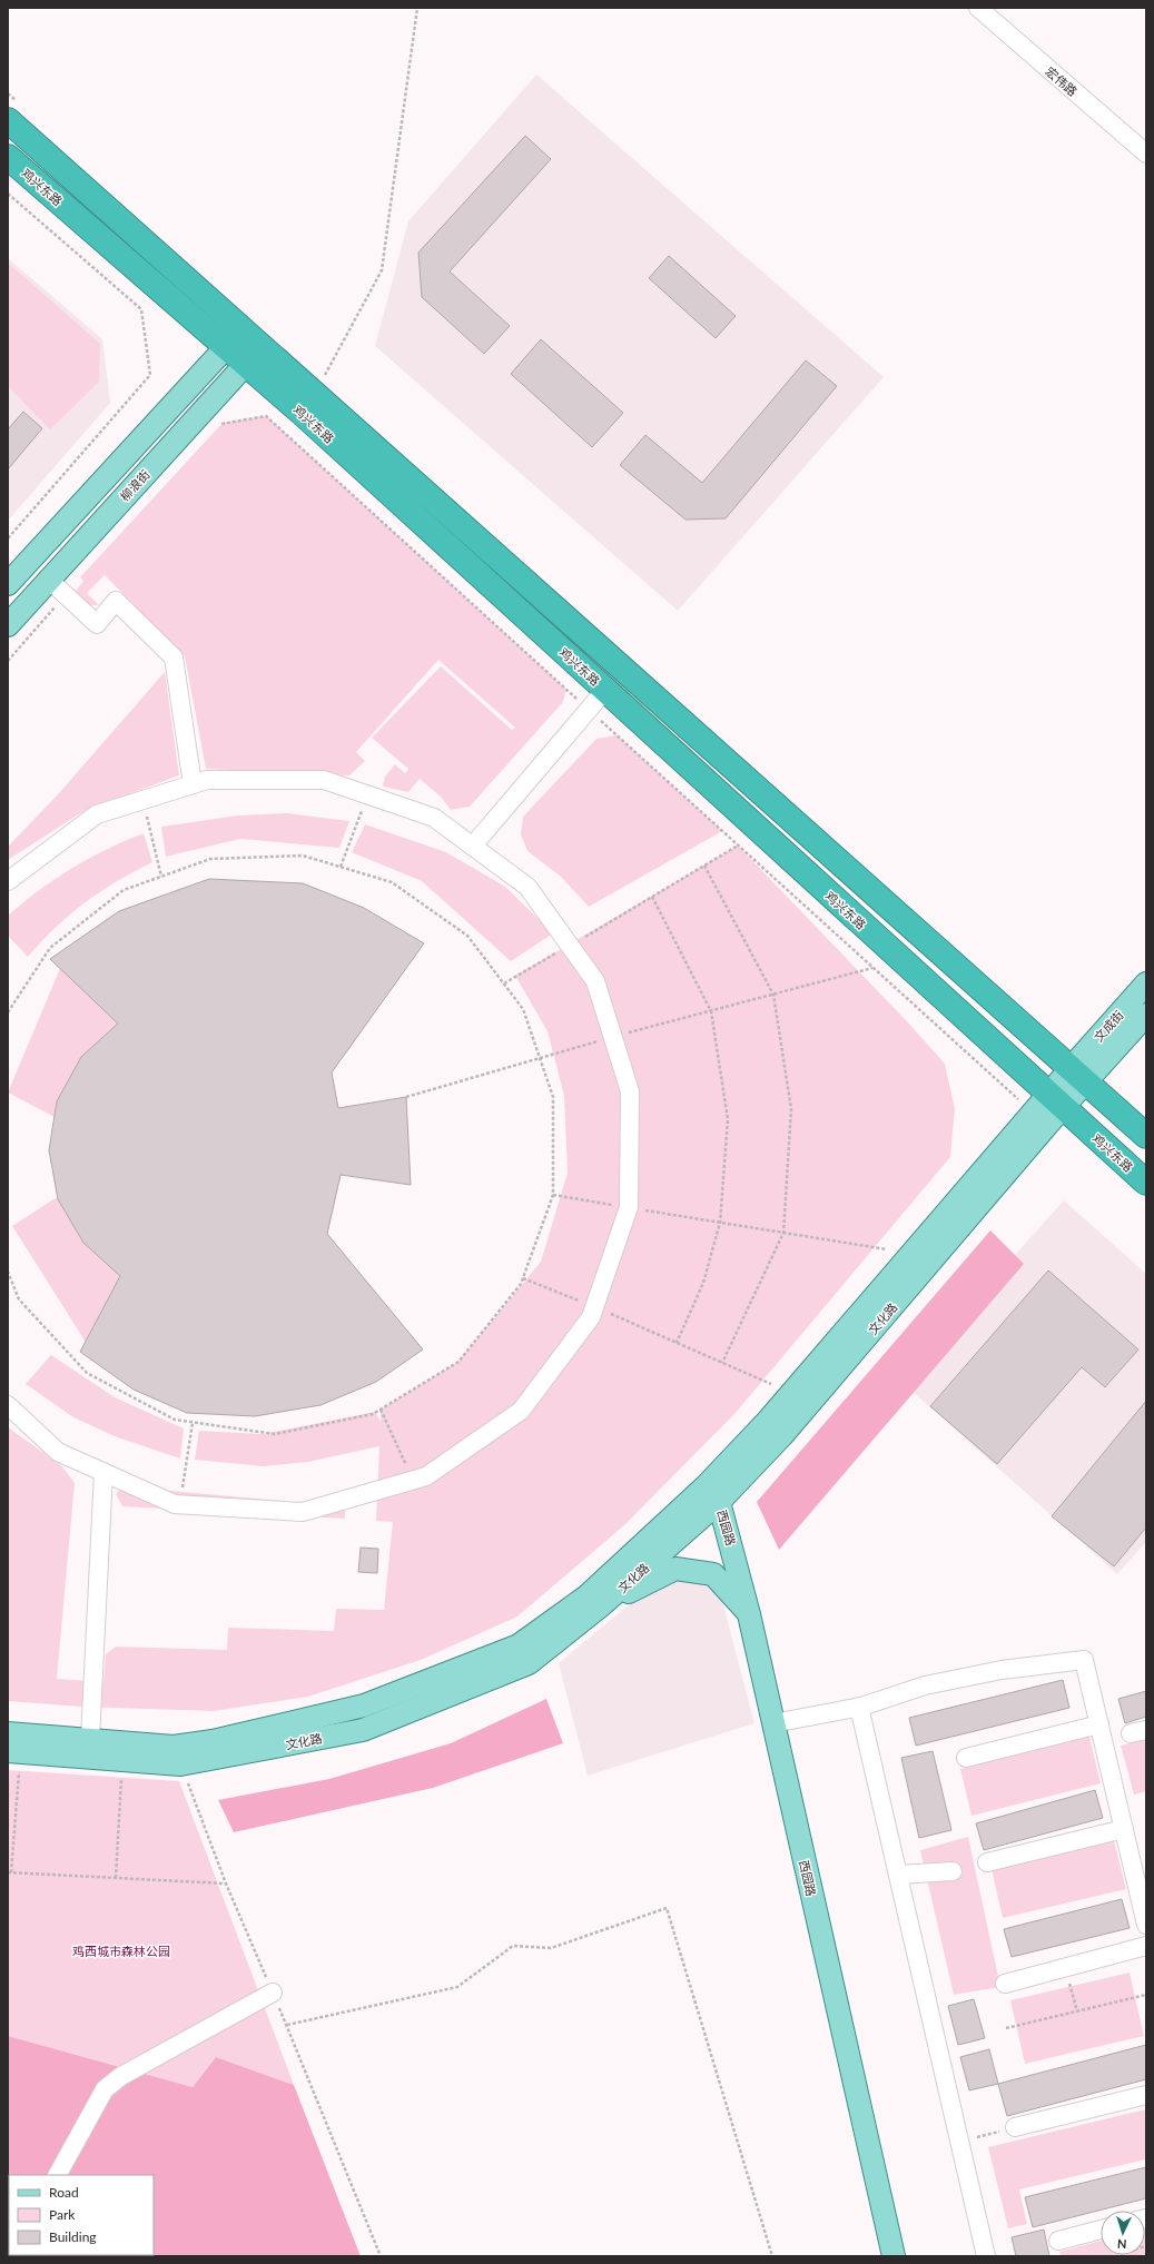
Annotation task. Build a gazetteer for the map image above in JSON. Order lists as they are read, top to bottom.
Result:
{
  "streets": {
    "highway": ["鸡兴东路"],
    "main road": [
      "柳浪街",
      "文成街",
      "文化路",
      "西园路"
    ],
    "street": ["宏伟路"]
  },
  "crossings": [
    ["鸡兴东路", "柳浪街"],
    ["鸡兴东路", "文成街"],
    ["鸡兴东路", "文化路"],
    ["文成街", "文化路"],
    ["文化路", "西园路"]
  ],
  "parks": ["鸡西城市森林公园"],
  "legend": ["Road", "Park", "Building"],
  "north": "bottom"
}
